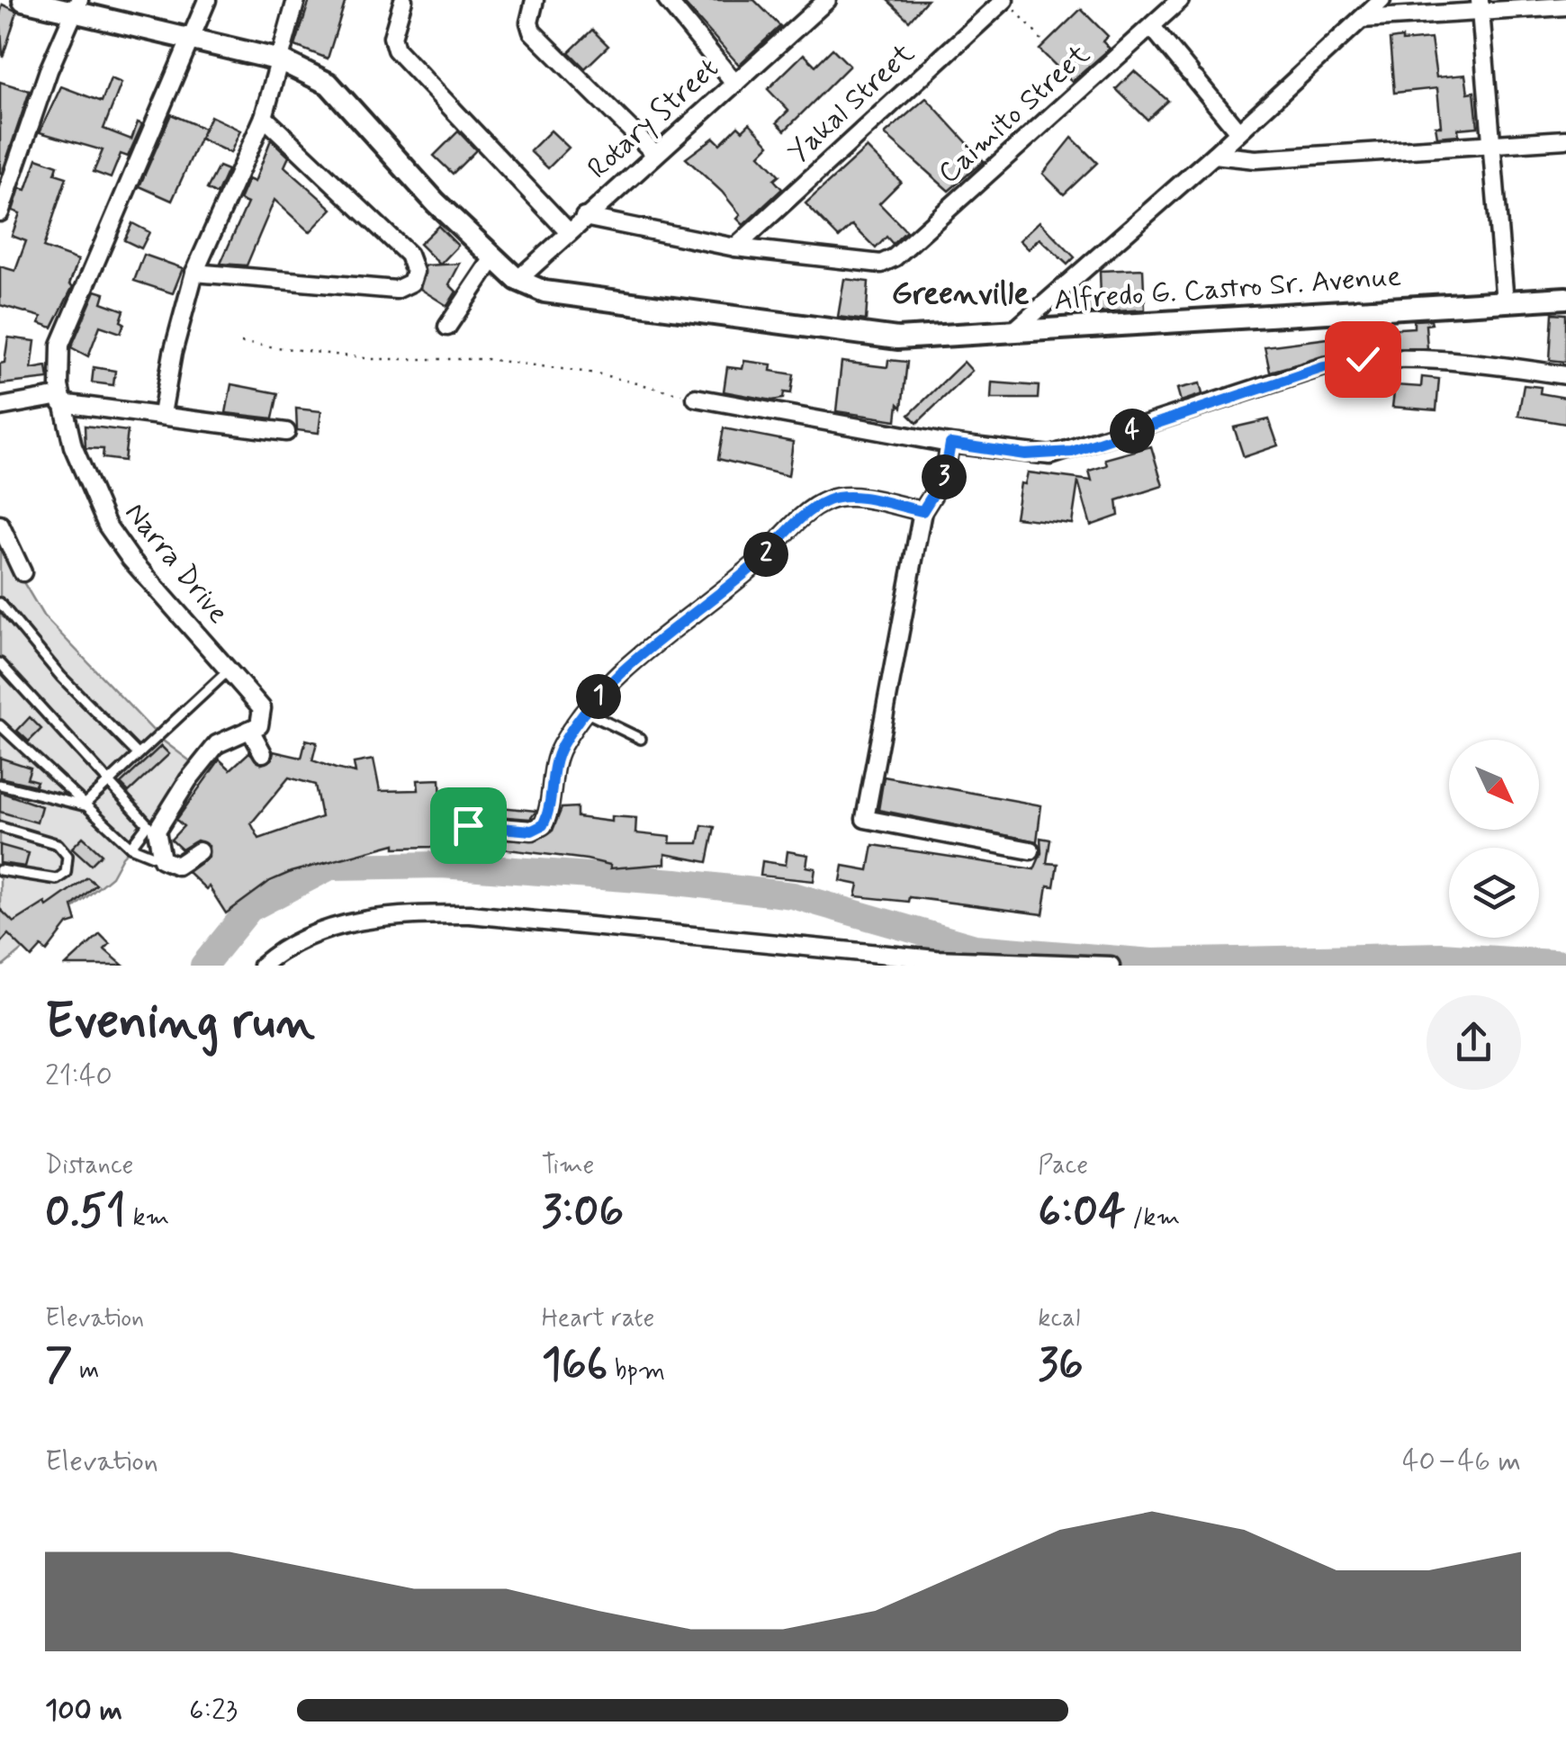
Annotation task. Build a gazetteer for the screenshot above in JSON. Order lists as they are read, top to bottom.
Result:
{
  "streets": {
    "street": [
      "Yakal Street",
      "Caimito Street",
      "Rotary Street",
      "Alfredo G. Castro Sr. Avenue",
      "Narra Drive"
    ]
  },
  "crossings": [
    ["Yakal Street", "Caimito Street"],
    ["Rotary Street", "Alfredo G. Castro Sr. Avenue"],
    ["Alfredo G. Castro Sr. Avenue", "Narra Drive"]
  ],
  "districts": ["Greenville"],
  "north": "bottom right",
  "page": {
    "pins": [
      "4",
      "3",
      "2",
      "1"
    ],
    "heading": ["Evening run", "21:40"],
    "stats": [
      ["Distance", "0.51 km"],
      ["Time", "3:06"],
      ["Pace", "6:04 /km"],
      ["Elevation", "7 m"],
      ["Heart rate", "166 bpm"],
      ["kcal", "36"]
    ],
    "chart": ["Elevation", "40–46 m"],
    "list": [
      {
        "name": "100 m",
        "note": "6:23"
      }
    ]
  }
}
